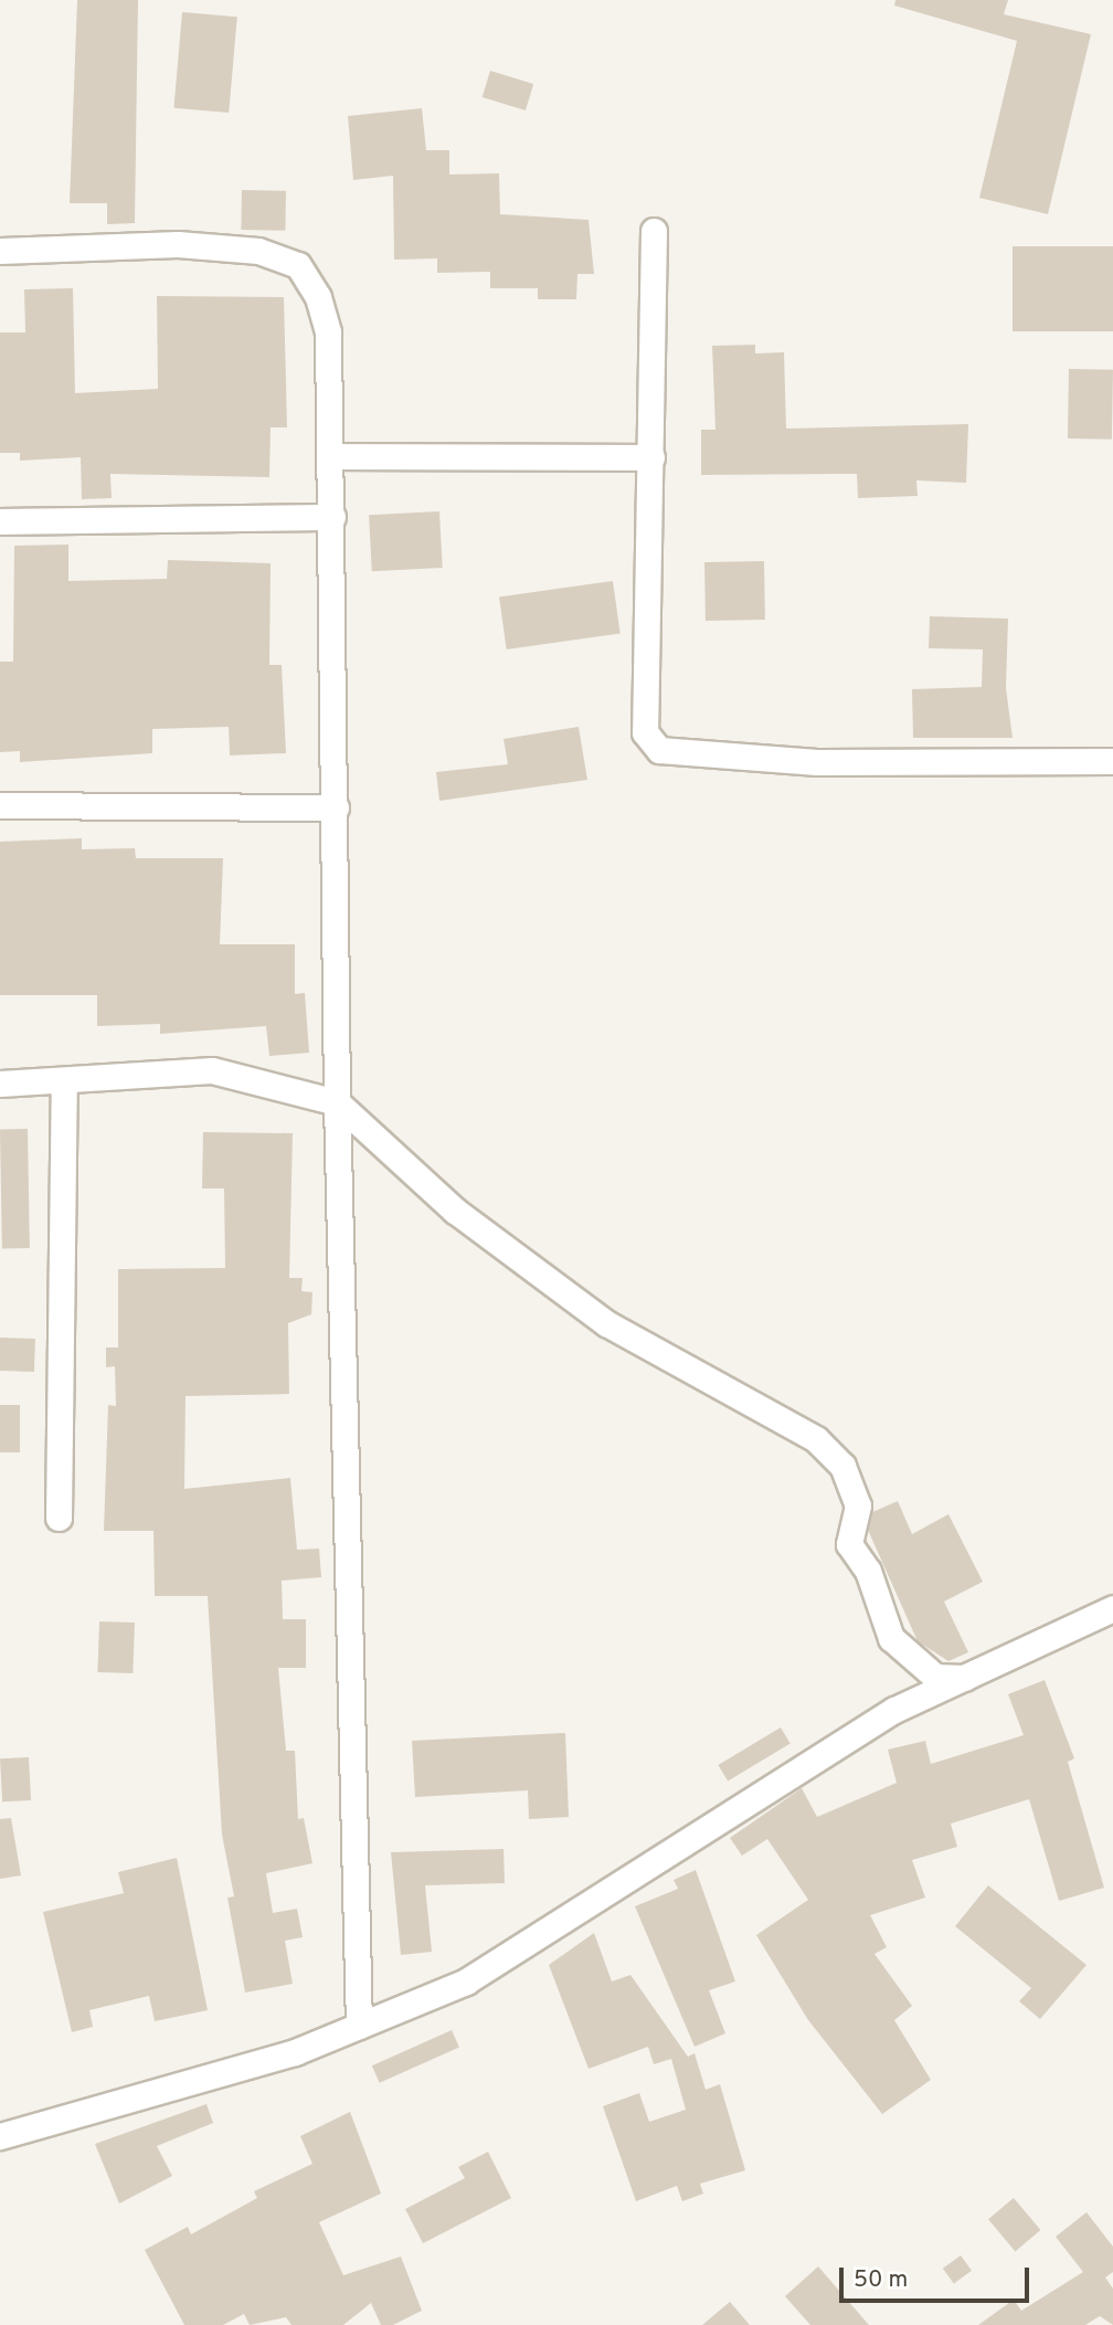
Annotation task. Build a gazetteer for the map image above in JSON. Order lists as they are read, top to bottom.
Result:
{
  "scale_bar": "50 m"
}
